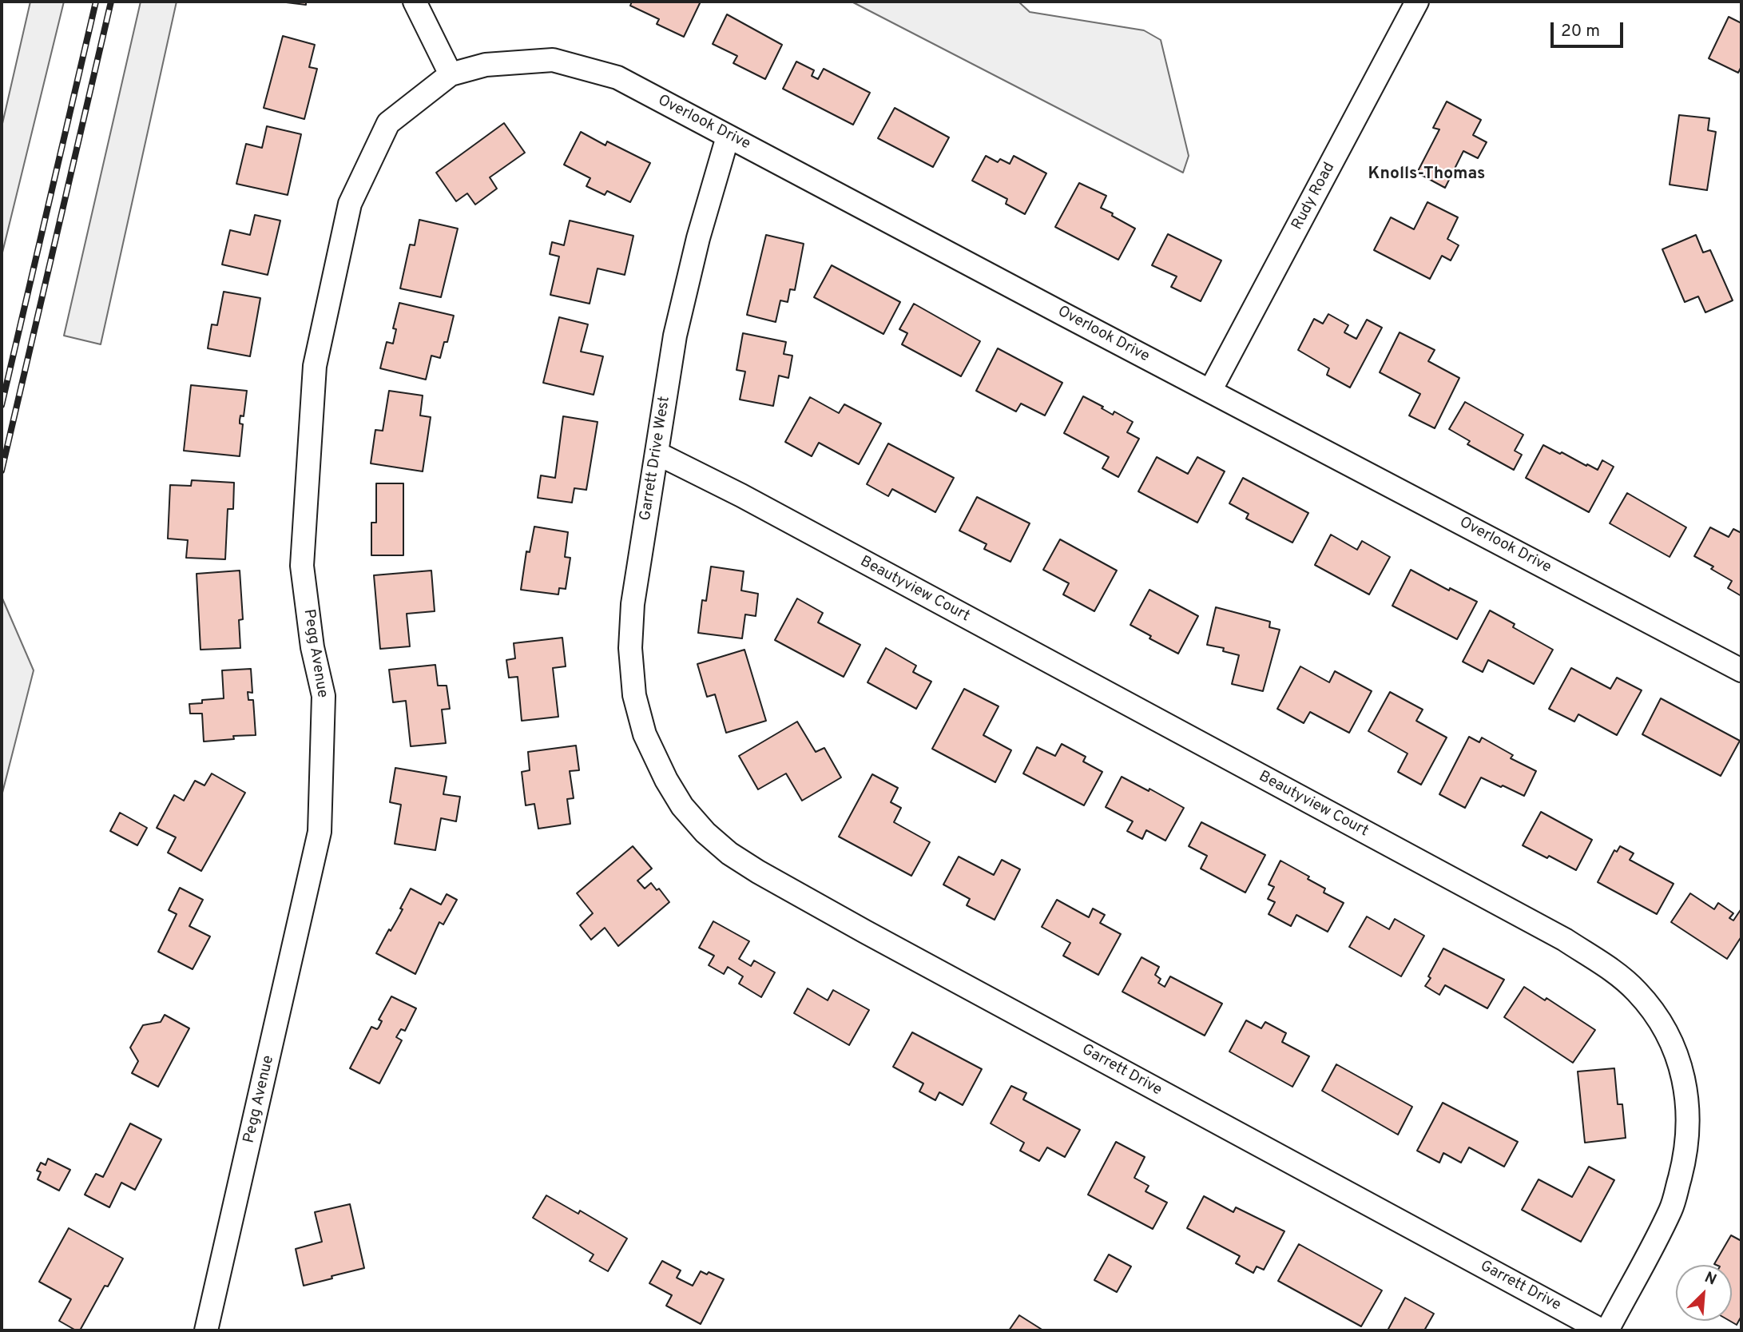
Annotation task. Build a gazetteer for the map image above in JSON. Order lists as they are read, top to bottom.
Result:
{
  "streets": {
    "street": [
      "Overlook Drive",
      "Rudy Road",
      "Garrett Drive West",
      "Beautyview Court",
      "Pegg Avenue",
      "Garrett Drive"
    ]
  },
  "crossings": [
    ["Overlook Drive", "Rudy Road"],
    ["Overlook Drive", "Garrett Drive West"],
    ["Overlook Drive", "Pegg Avenue"],
    ["Garrett Drive West", "Beautyview Court"],
    ["Garrett Drive West", "Garrett Drive"]
  ],
  "districts": ["Knolls-Thomas"],
  "scale_bar": "20 m",
  "north": "top right"
}
